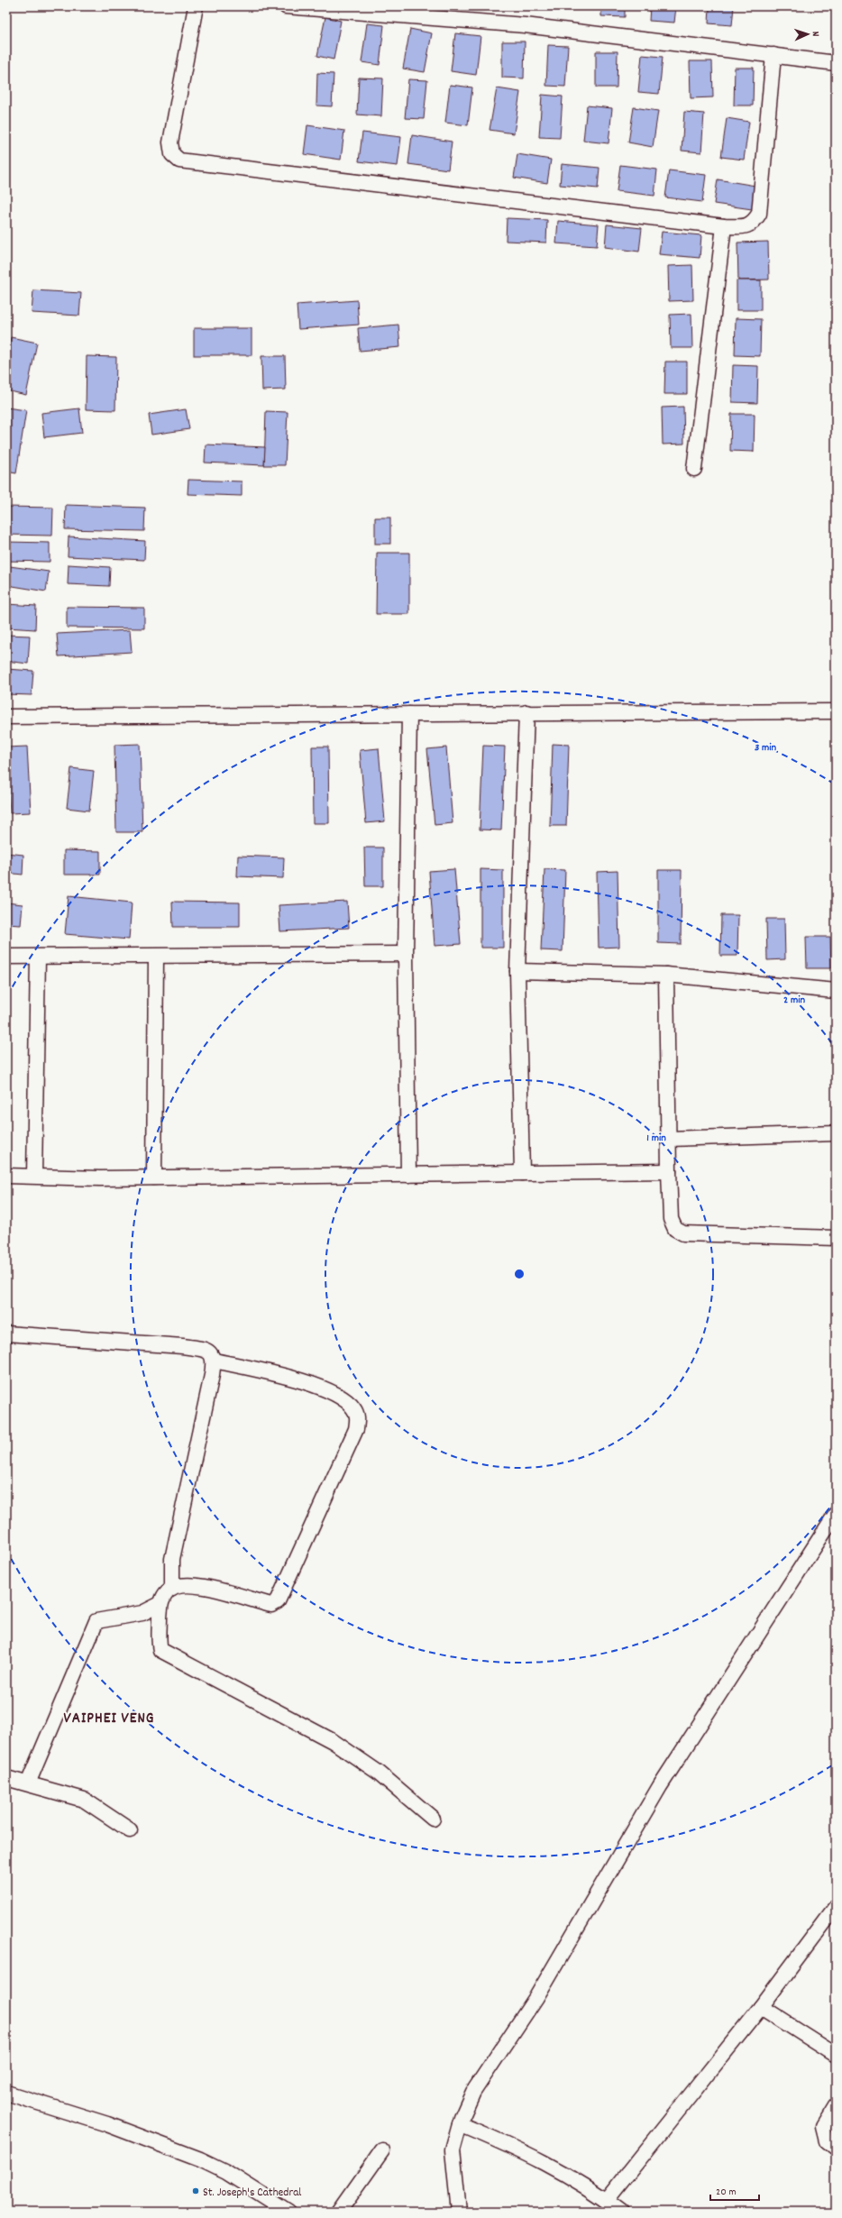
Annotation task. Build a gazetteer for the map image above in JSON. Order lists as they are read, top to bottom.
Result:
{
  "districts": ["VAIPHEI VENG"],
  "places": ["St. Joseph's Cathedral"],
  "scale_bar": "20 m",
  "north": "right",
  "rings": ["3 min", "2 min", "1 min"]
}
